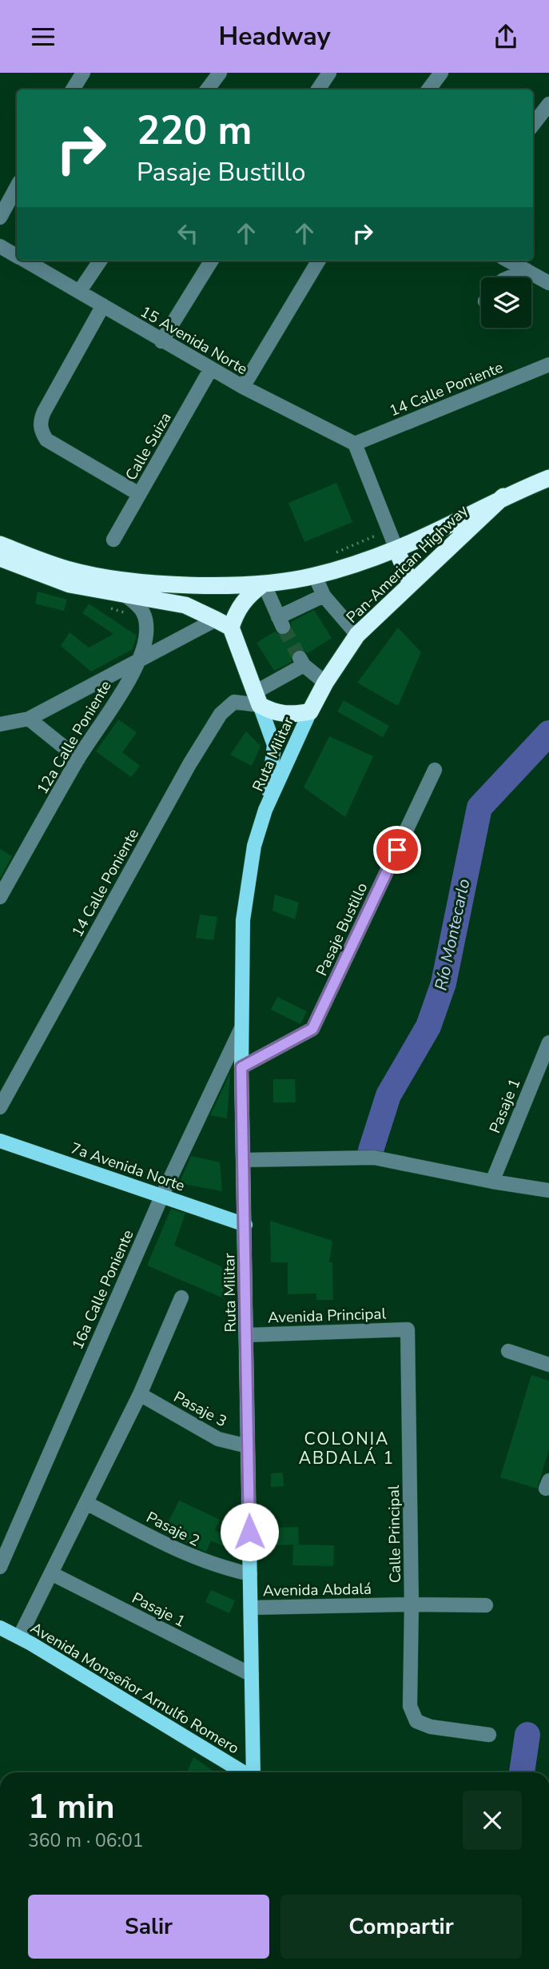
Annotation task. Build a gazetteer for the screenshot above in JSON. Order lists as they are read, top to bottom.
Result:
{
  "streets": {
    "highway": ["Pan-American Highway"],
    "main road": ["Ruta Militar", "7a Avenida Norte", "Avenida Monseñor Arnulfo Romero"],
    "street": [
      "15 Avenida Norte",
      "14 Calle Poniente",
      "Calle Suiza",
      "12a Calle Poniente",
      "Pasaje Bustillo",
      "Pasaje 1",
      "16a Calle Poniente",
      "Avenida Principal",
      "Pasaje 3",
      "Pasaje 2",
      "Calle Principal",
      "Avenida Abdalá"
    ]
  },
  "crossings": [
    ["15 Avenida Norte", "14 Calle Poniente"],
    ["15 Avenida Norte", "Calle Suiza"],
    ["14 Calle Poniente", "Ruta Militar"],
    ["Pan-American Highway", "Ruta Militar"],
    ["Ruta Militar", "Pasaje Bustillo"],
    ["Ruta Militar", "Pasaje 1"],
    ["Ruta Militar", "7a Avenida Norte"],
    ["Ruta Militar", "16a Calle Poniente"],
    ["Ruta Militar", "Avenida Principal"],
    ["Ruta Militar", "Pasaje 3"],
    ["Ruta Militar", "Pasaje 2"],
    ["Ruta Militar", "Avenida Abdalá"],
    ["7a Avenida Norte", "16a Calle Poniente"],
    ["Avenida Principal", "Calle Principal"],
    ["Calle Principal", "Avenida Abdalá"]
  ],
  "districts": ["COLONIA ABDALÁ 1"],
  "water": ["Río Montecarlo"],
  "page": {
    "header": "Headway",
    "turn": ["220 m", "Pasaje Bustillo"],
    "heading": ["1 min", "360 m · 06:01"],
    "buttons": ["Salir", "Compartir"]
  }
}
